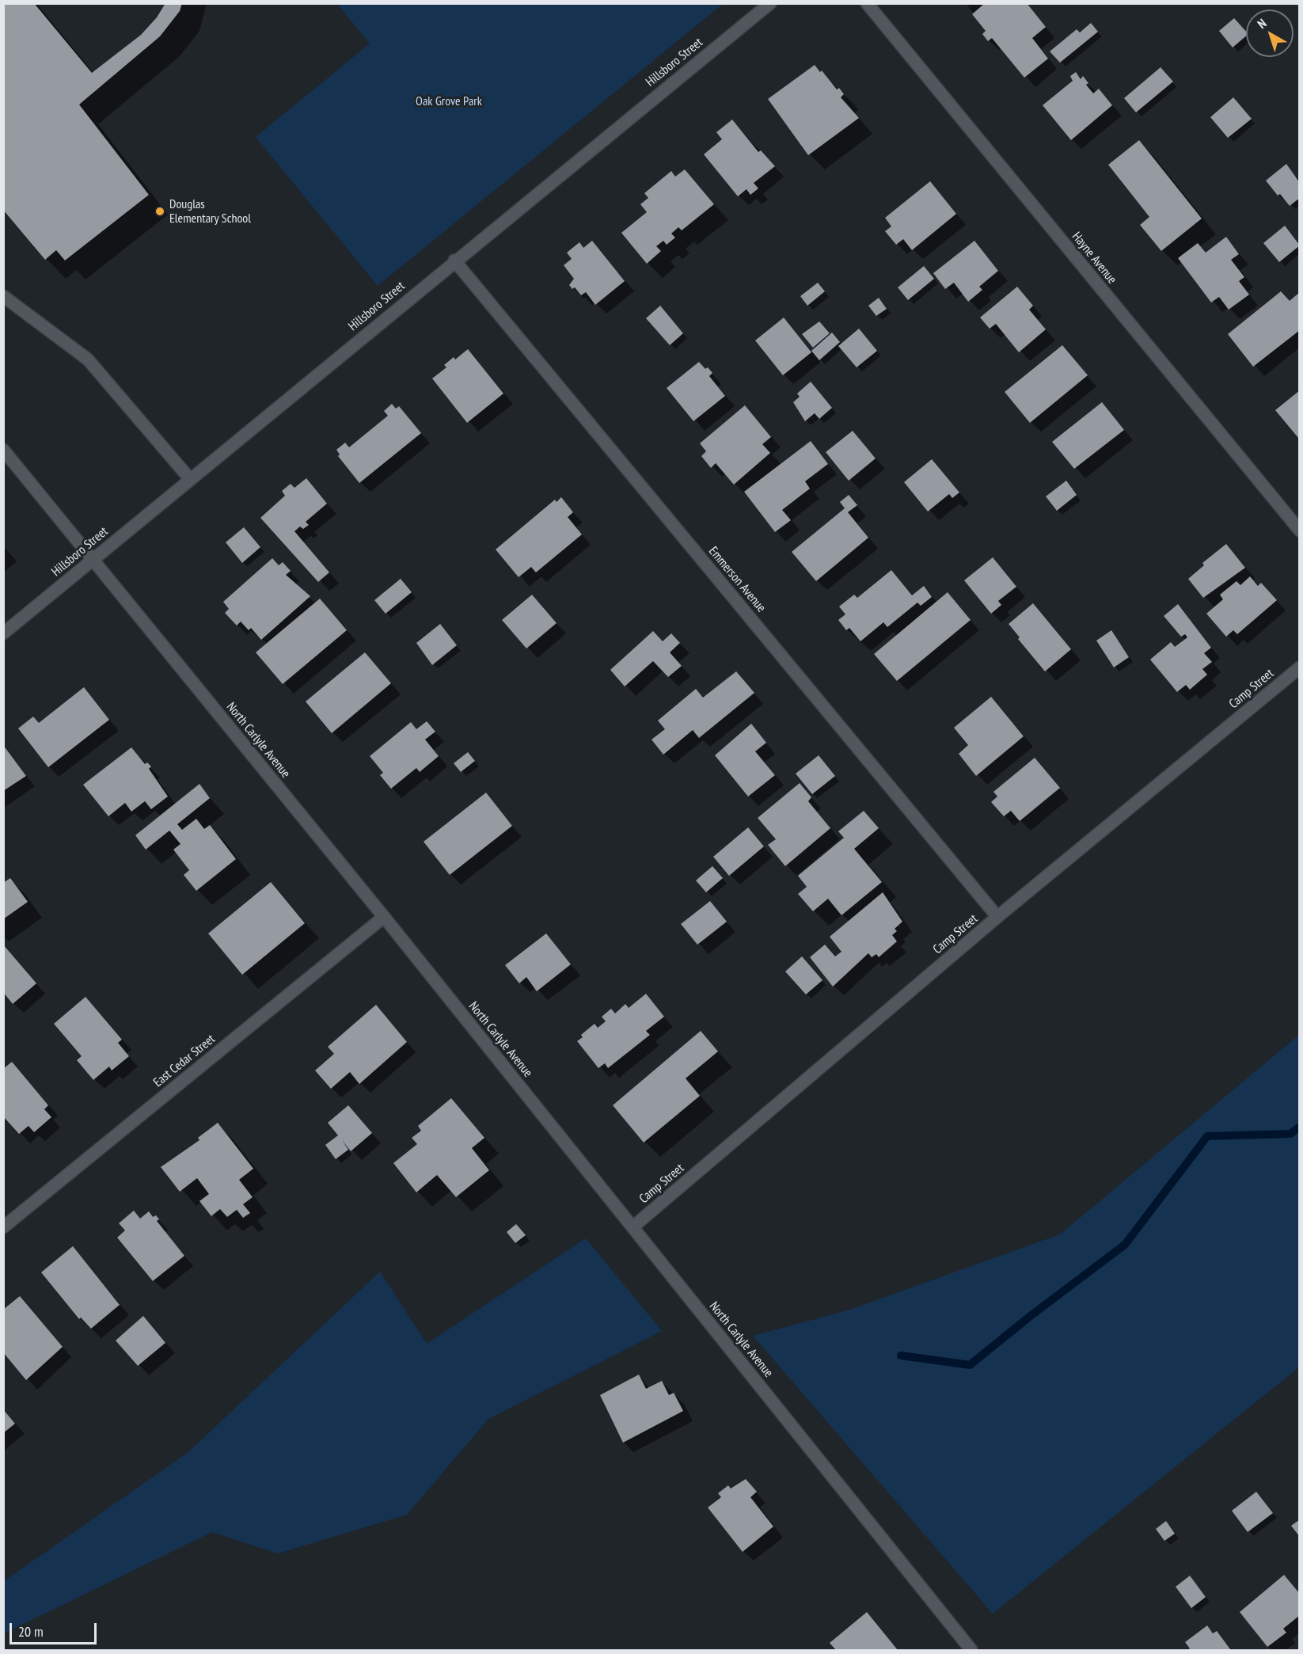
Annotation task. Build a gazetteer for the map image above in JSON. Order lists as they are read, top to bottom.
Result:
{
  "streets": {
    "street": [
      "Hillsboro Street",
      "Hayne Avenue",
      "Emmerson Avenue",
      "Camp Street",
      "North Carlyle Avenue",
      "East Cedar Street"
    ]
  },
  "crossings": [
    ["Hillsboro Street", "Emmerson Avenue"],
    ["Hillsboro Street", "North Carlyle Avenue"],
    ["Emmerson Avenue", "Camp Street"],
    ["Camp Street", "North Carlyle Avenue"],
    ["North Carlyle Avenue", "East Cedar Street"]
  ],
  "parks": ["Oak Grove Park"],
  "places": ["Douglas Elementary School"],
  "scale_bar": "20 m",
  "north": "top left"
}
